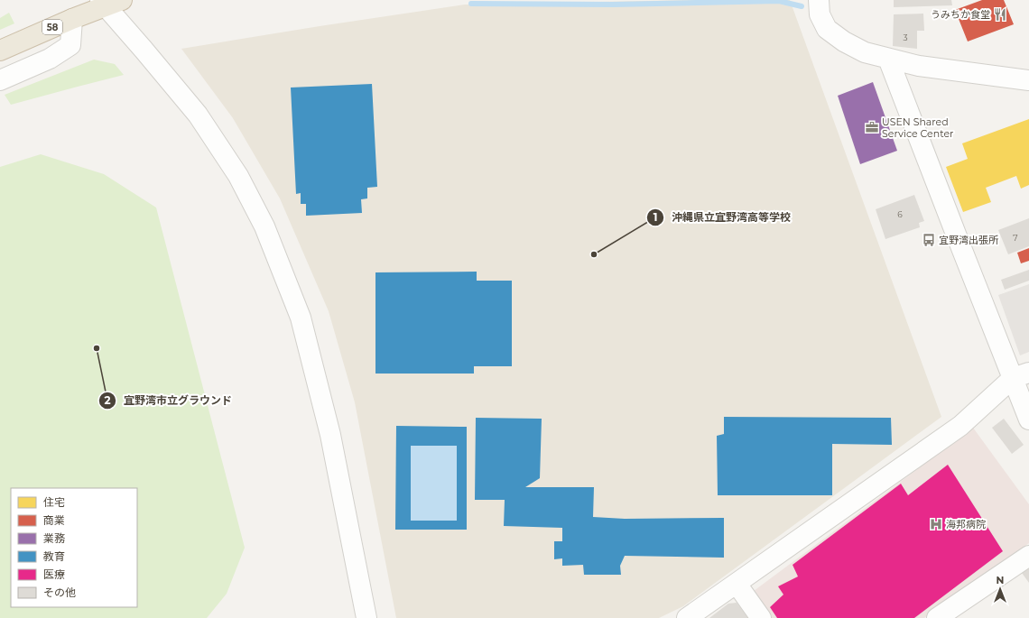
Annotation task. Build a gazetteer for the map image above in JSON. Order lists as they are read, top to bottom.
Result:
{
  "streets": {
    "highway": ["58"]
  },
  "places": {
    "restaurant": ["うみちか食堂"],
    "office": ["USEN Shared Service Center"],
    "bus stop": ["宜野湾出張所"],
    "other": ["沖縄県立宜野湾高等学校", "宜野湾市立グラウンド"],
    "hospital": ["海邦病院"]
  },
  "house_numbers": ["3", "6", "7"],
  "legend": [
    "住宅",
    "商業",
    "業務",
    "教育",
    "医療",
    "その他"
  ],
  "north": "top"
}
